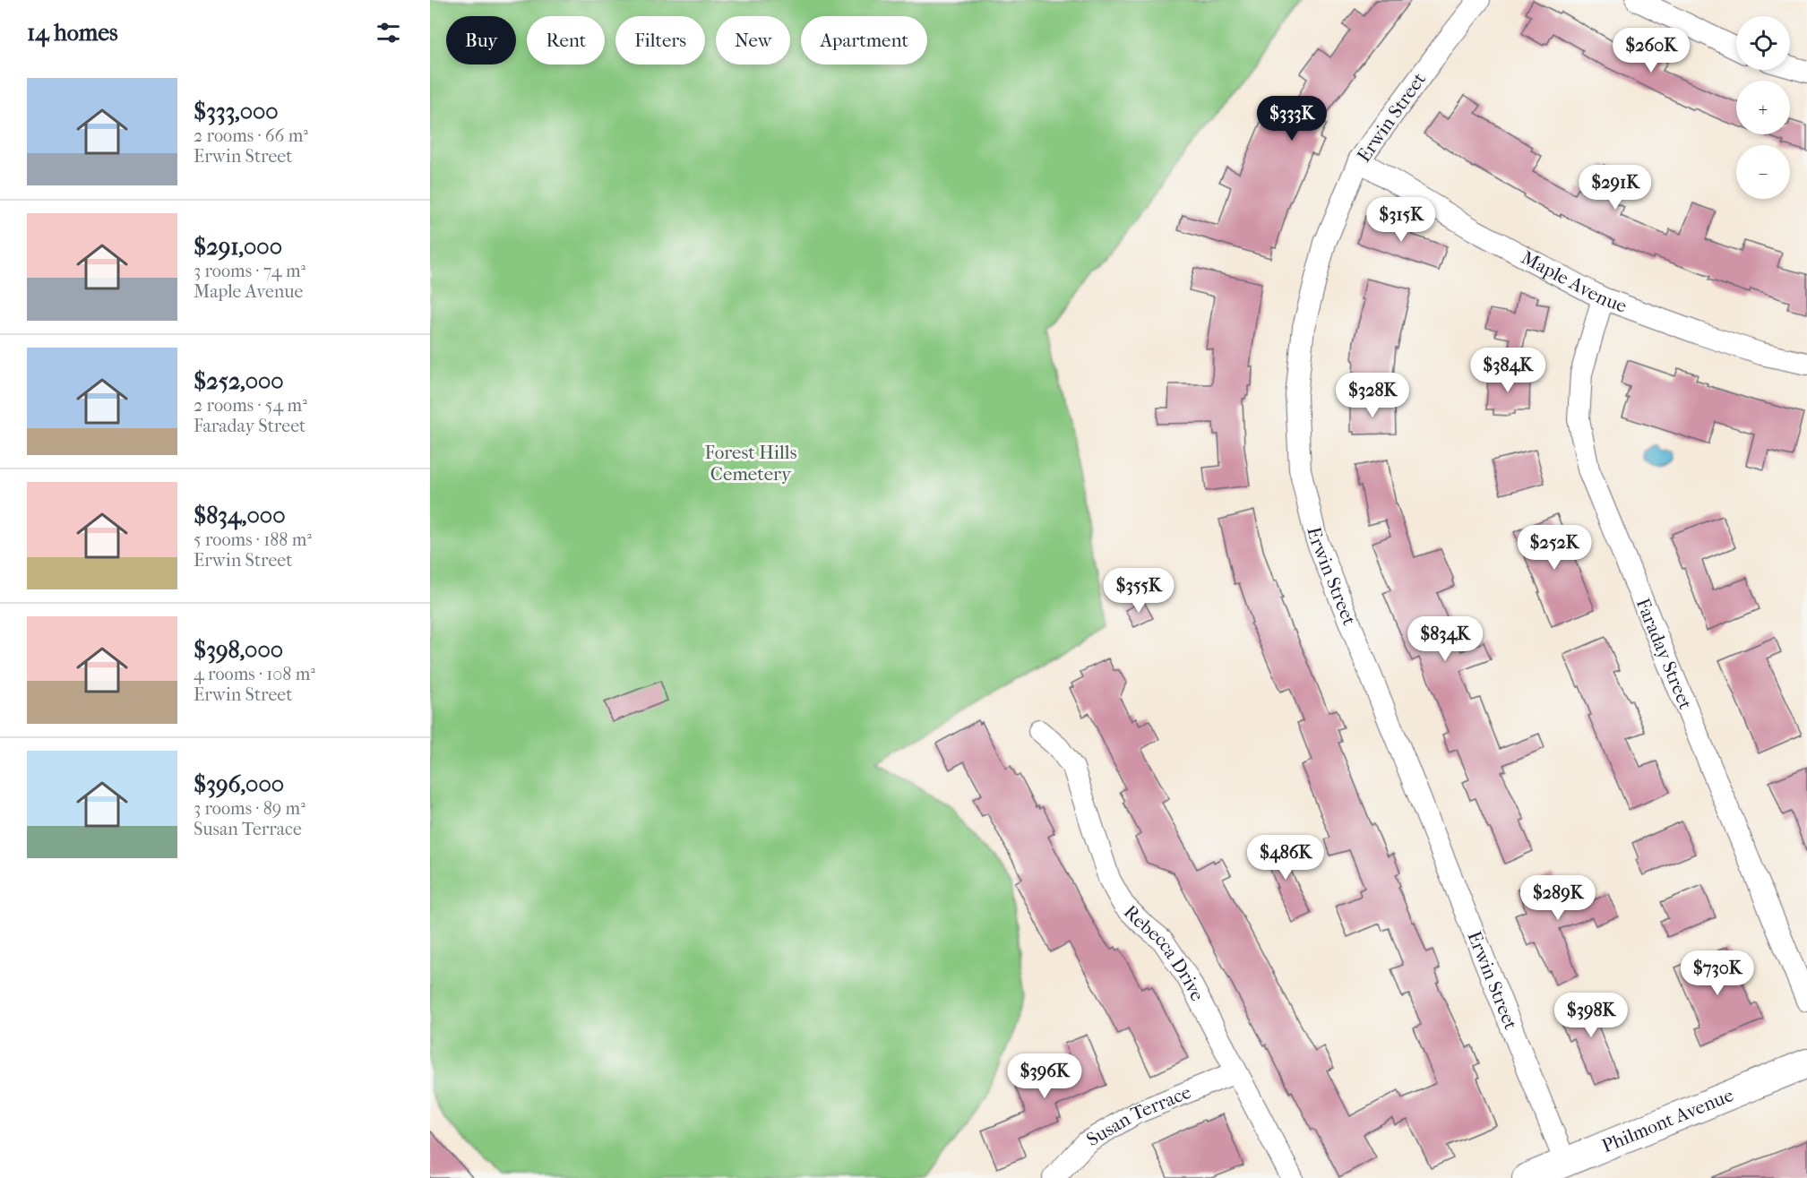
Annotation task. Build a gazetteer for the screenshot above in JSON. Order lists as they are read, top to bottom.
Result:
{
  "streets": {
    "main road": ["Philmont Avenue"],
    "street": [
      "Erwin Street",
      "Maple Avenue",
      "Faraday Street",
      "Rebecca Drive",
      "Susan Terrace"
    ]
  },
  "crossings": [
    ["Erwin Street", "Maple Avenue"],
    ["Erwin Street", "Philmont Avenue"],
    ["Maple Avenue", "Faraday Street"],
    ["Rebecca Drive", "Susan Terrace"]
  ],
  "parks": ["Forest Hills Cemetery"],
  "page": {
    "heading": "14 homes",
    "map_buttons": ["+", "−"],
    "chip": [
      "Buy",
      "Rent",
      "Filters",
      "New",
      "Apartment"
    ],
    "price": [
      "$260K",
      "$333K",
      "$291K",
      "$315K",
      "$384K",
      "$328K",
      "$252K",
      "$355K",
      "$834K",
      "$486K",
      "$289K",
      "$730K",
      "$398K",
      "$396K"
    ],
    "list": [
      {
        "name": "$333,000",
        "note": "2 rooms · 66 m² · Erwin Street"
      },
      {
        "name": "$291,000",
        "note": "3 rooms · 74 m² · Maple Avenue"
      },
      {
        "name": "$252,000",
        "note": "2 rooms · 54 m² · Faraday Street"
      },
      {
        "name": "$834,000",
        "note": "5 rooms · 188 m² · Erwin Street"
      },
      {
        "name": "$398,000",
        "note": "4 rooms · 108 m² · Erwin Street"
      },
      {
        "name": "$396,000",
        "note": "3 rooms · 89 m² · Susan Terrace"
      }
    ]
  }
}
